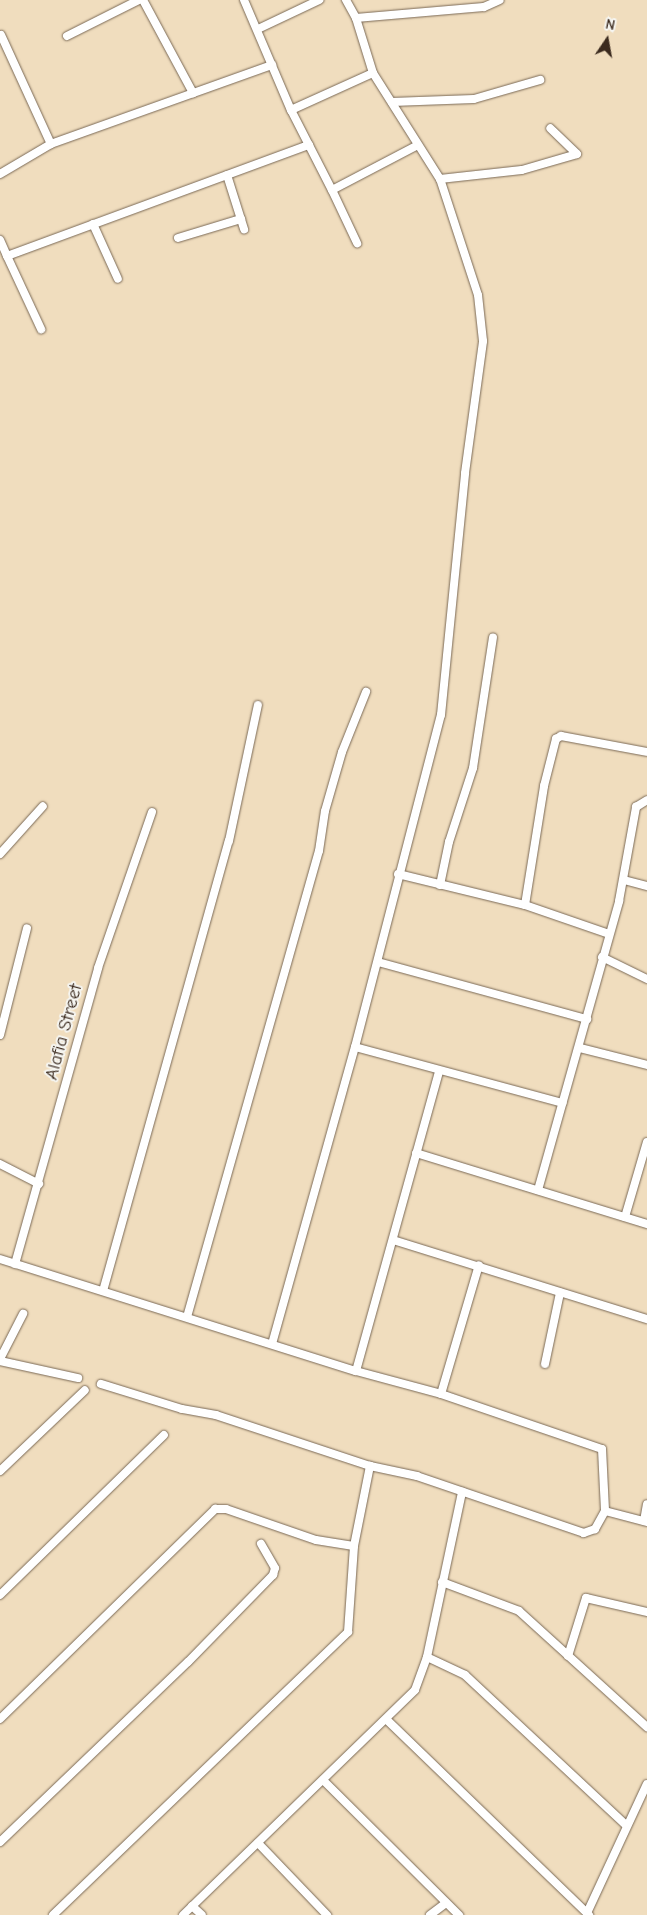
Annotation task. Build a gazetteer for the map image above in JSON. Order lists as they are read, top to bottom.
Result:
{
  "streets": {
    "street": ["Alafia Street"]
  },
  "north": "top"
}
